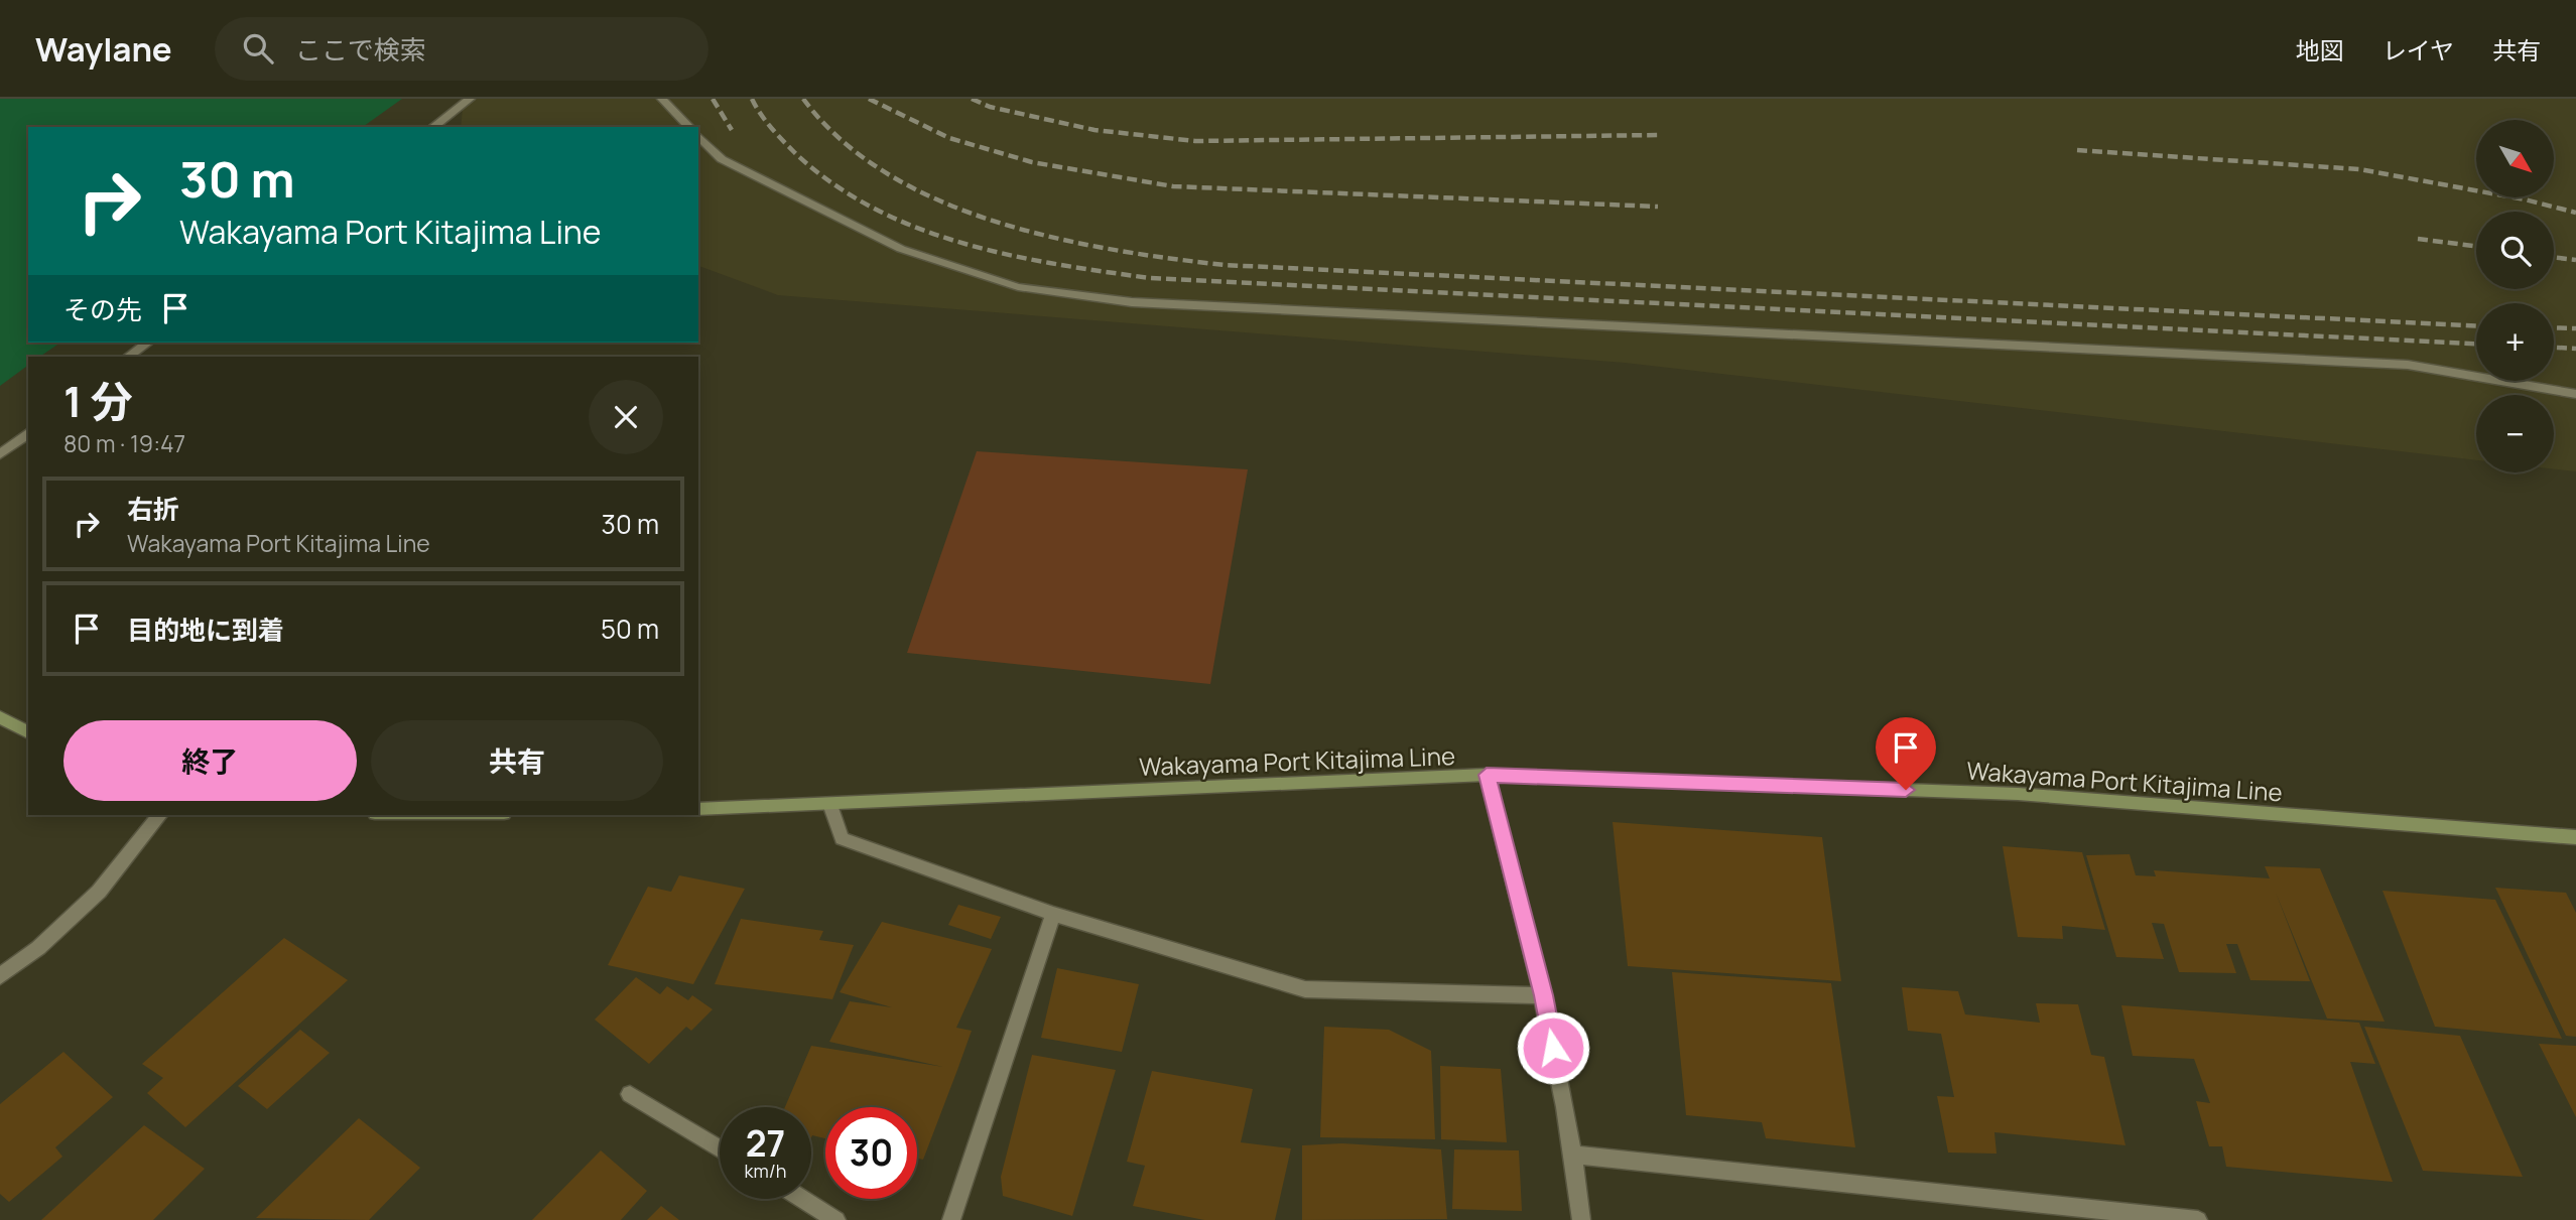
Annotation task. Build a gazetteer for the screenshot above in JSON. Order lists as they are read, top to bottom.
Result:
{
  "streets": {
    "main road": ["Wakayama Port Kitajima Line"]
  },
  "north": "bottom right",
  "page": {
    "header": "Waylane",
    "search": "ここで検索",
    "nav": ["地図", "レイヤ", "共有"],
    "map_buttons": ["+", "−"],
    "turn": ["30 m", "Wakayama Port Kitajima Line"],
    "then": "その先",
    "heading": ["1 分", "80 m · 19:47"],
    "list": [
      {
        "name": "右折",
        "note": "Wakayama Port Kitajima Line",
        "value": "30 m"
      },
      {
        "name": "目的地に到着",
        "value": "50 m"
      }
    ],
    "buttons": ["終了", "共有"],
    "speed": "27 km/h",
    "limit": "30"
  }
}
